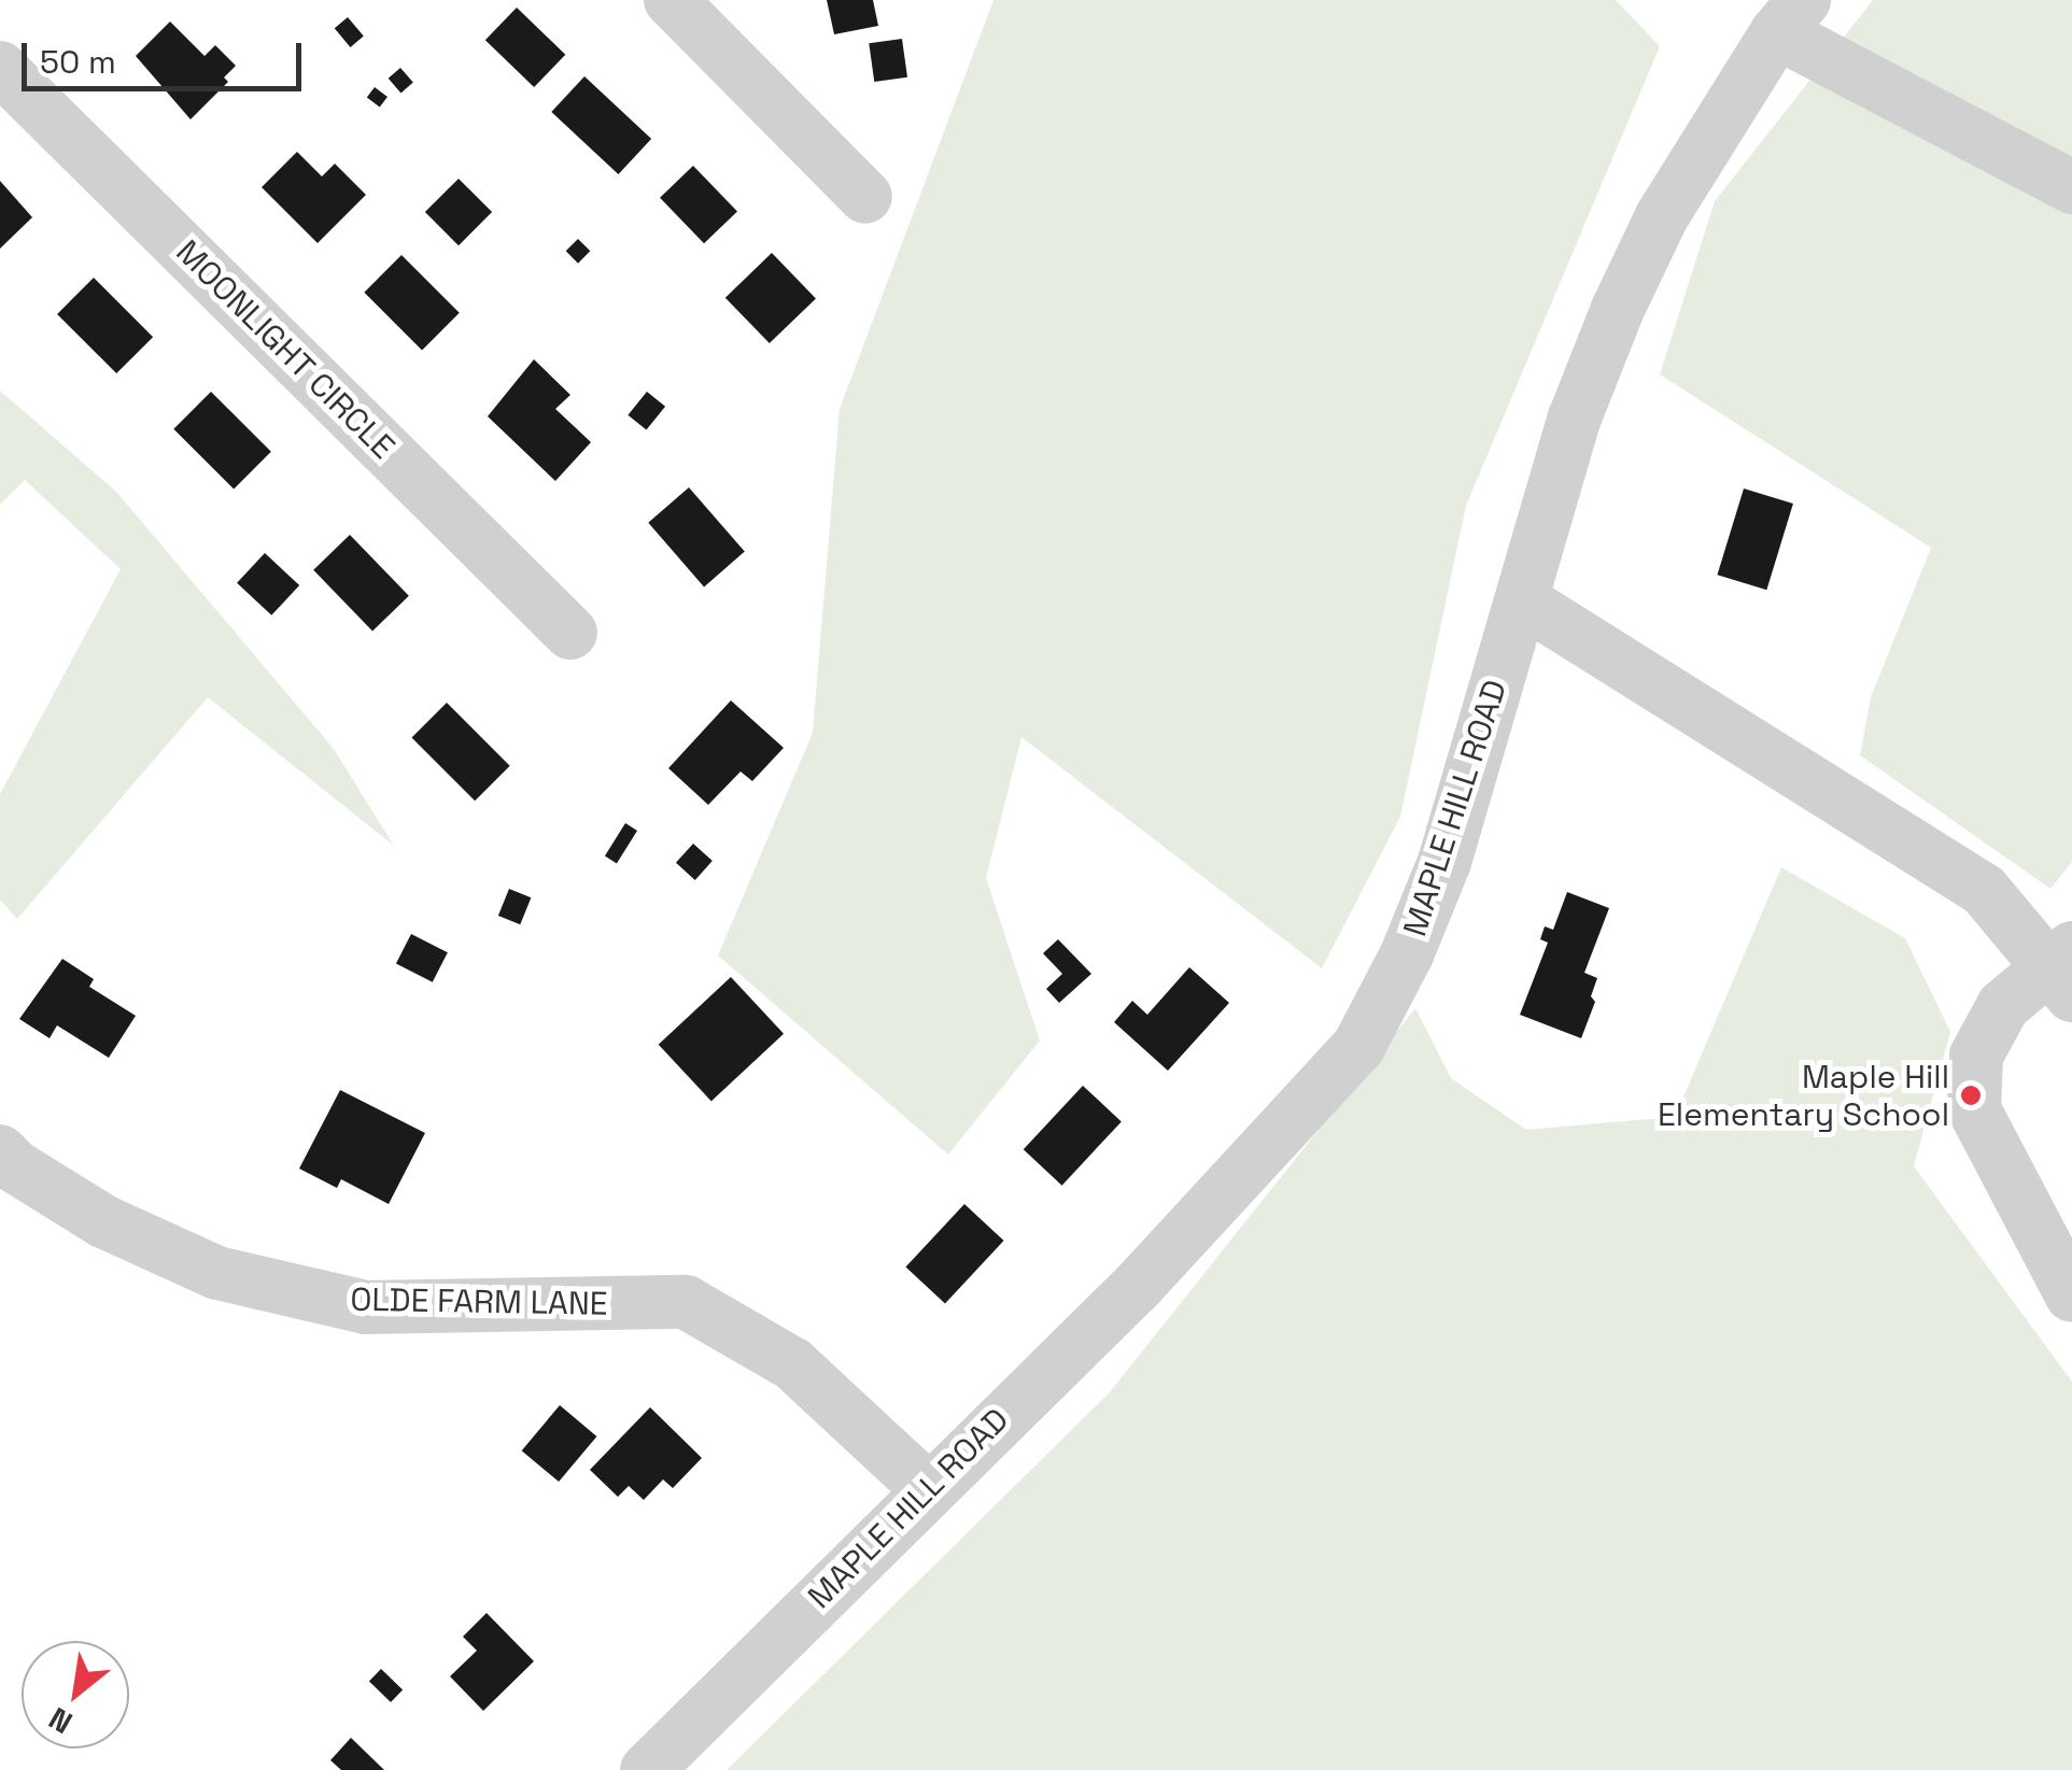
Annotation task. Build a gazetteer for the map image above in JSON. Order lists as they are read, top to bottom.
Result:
{
  "streets": {
    "street": ["MOONLIGHT CIRCLE", "MAPLE HILL ROAD", "OLDE FARM LANE"]
  },
  "crossings": [
    ["MAPLE HILL ROAD", "OLDE FARM LANE"]
  ],
  "places": ["Maple Hill Elementary School"],
  "scale_bar": "50 m",
  "north": "bottom left"
}
